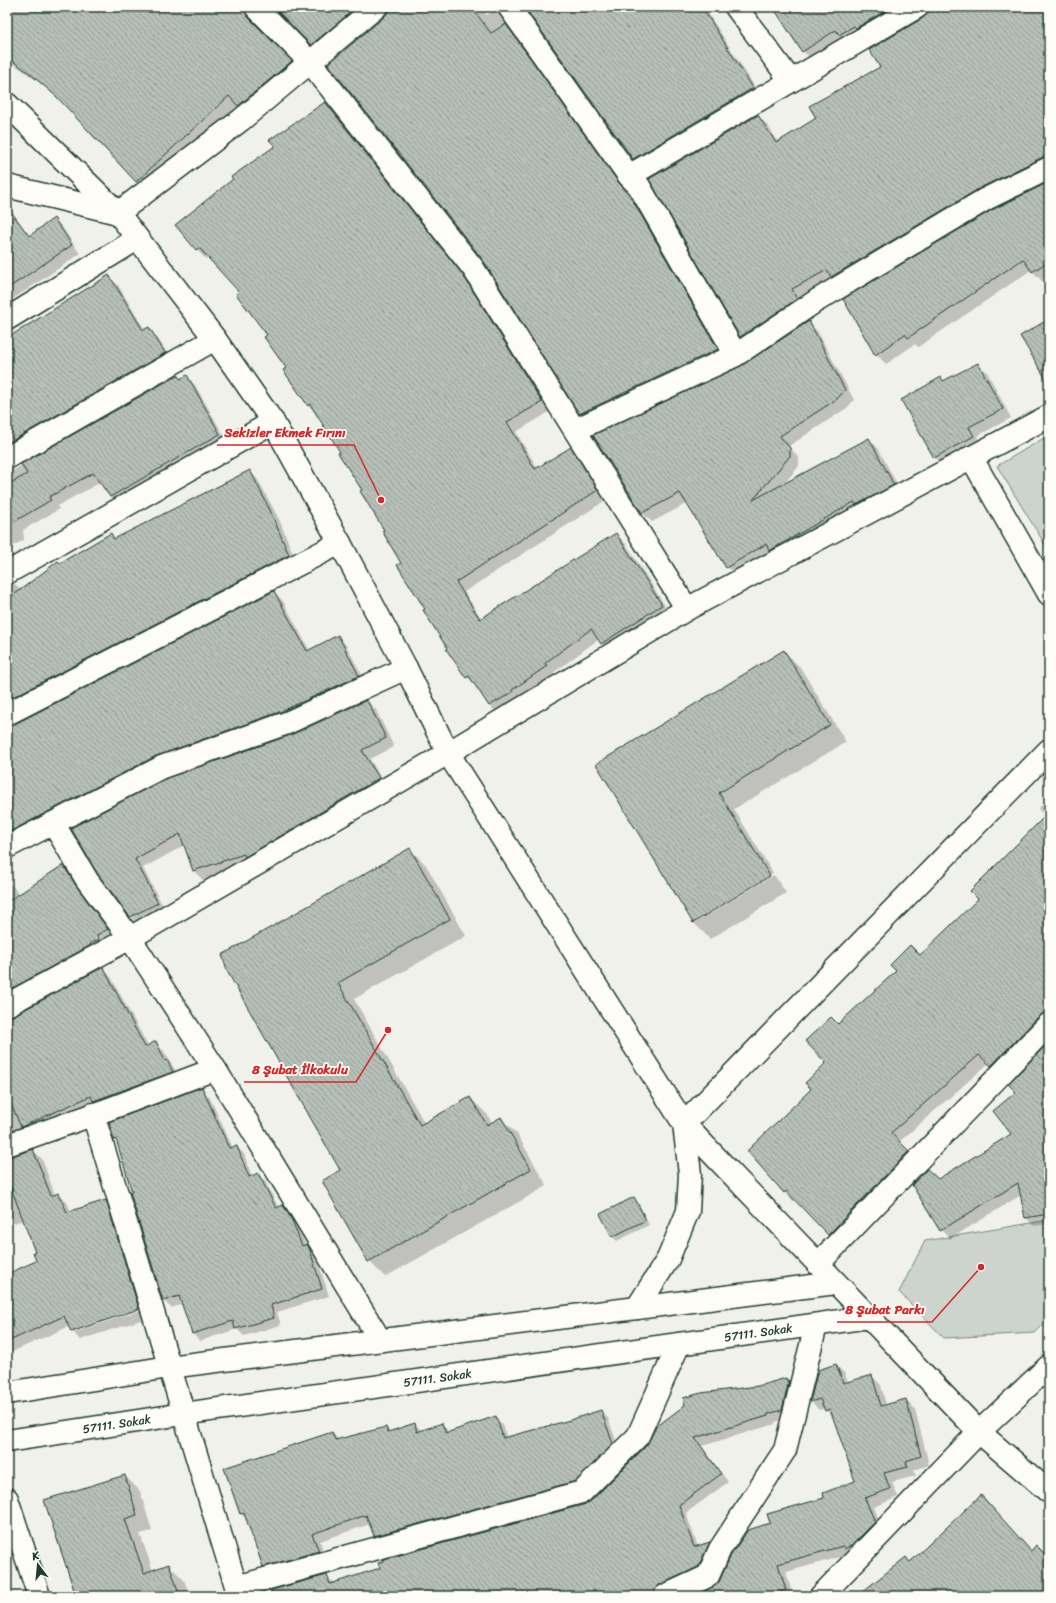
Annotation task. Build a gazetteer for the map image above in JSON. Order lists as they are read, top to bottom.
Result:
{
  "streets": {
    "street": ["57111. Sokak"]
  },
  "places": ["Sekizler Ekmek Fırını", "8 Şubat İlkokulu", "8 Şubat Parkı"],
  "north": "top"
}
